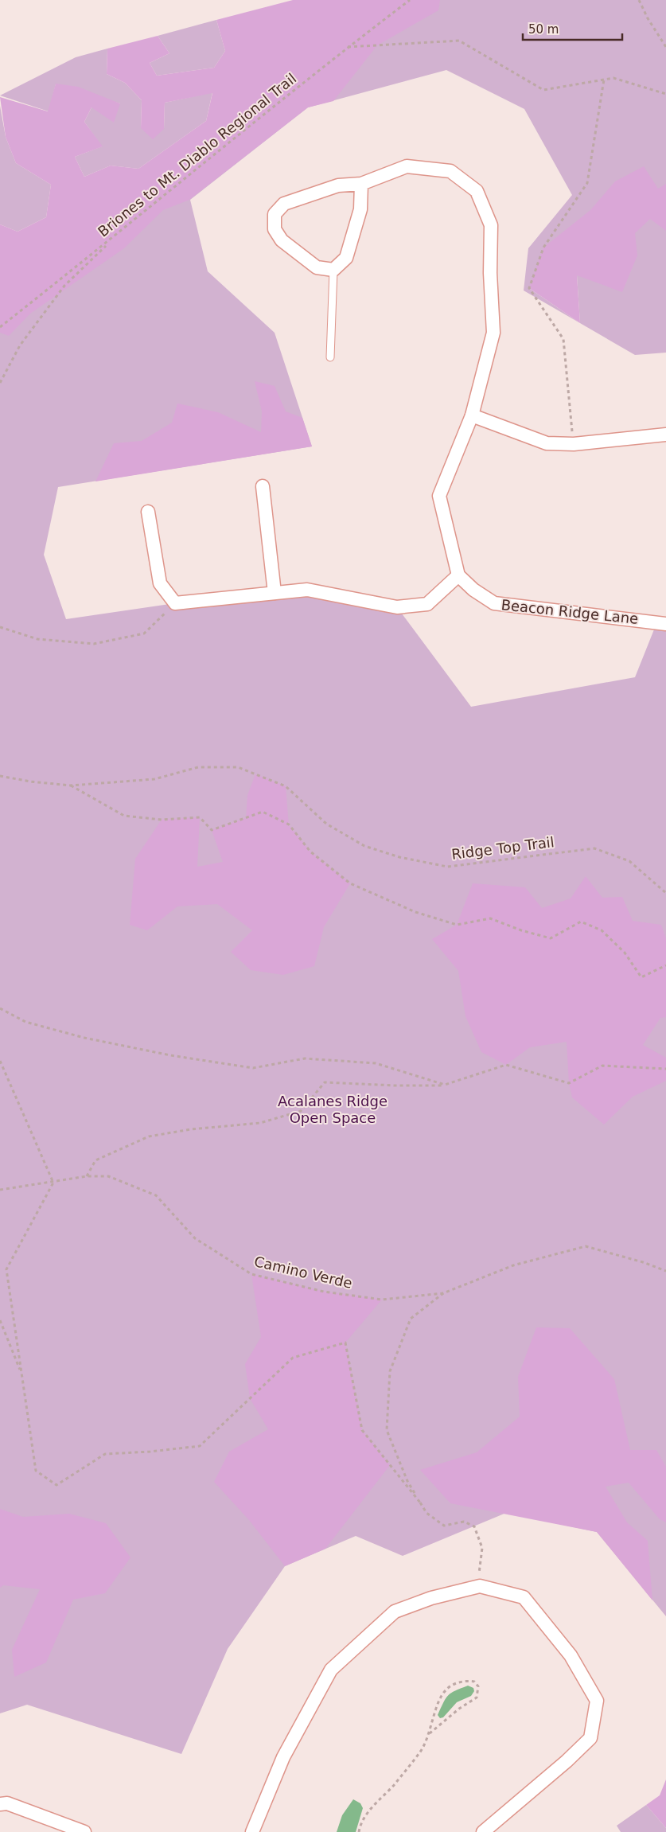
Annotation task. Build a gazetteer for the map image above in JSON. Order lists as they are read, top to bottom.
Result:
{
  "streets": {
    "street": ["Beacon Ridge Lane"],
    "path": ["Briones to Mt. Diablo Regional Trail", "Ridge Top Trail", "Camino Verde"]
  },
  "parks": ["Acalanes Ridge Open Space"],
  "scale_bar": "50 m"
}
